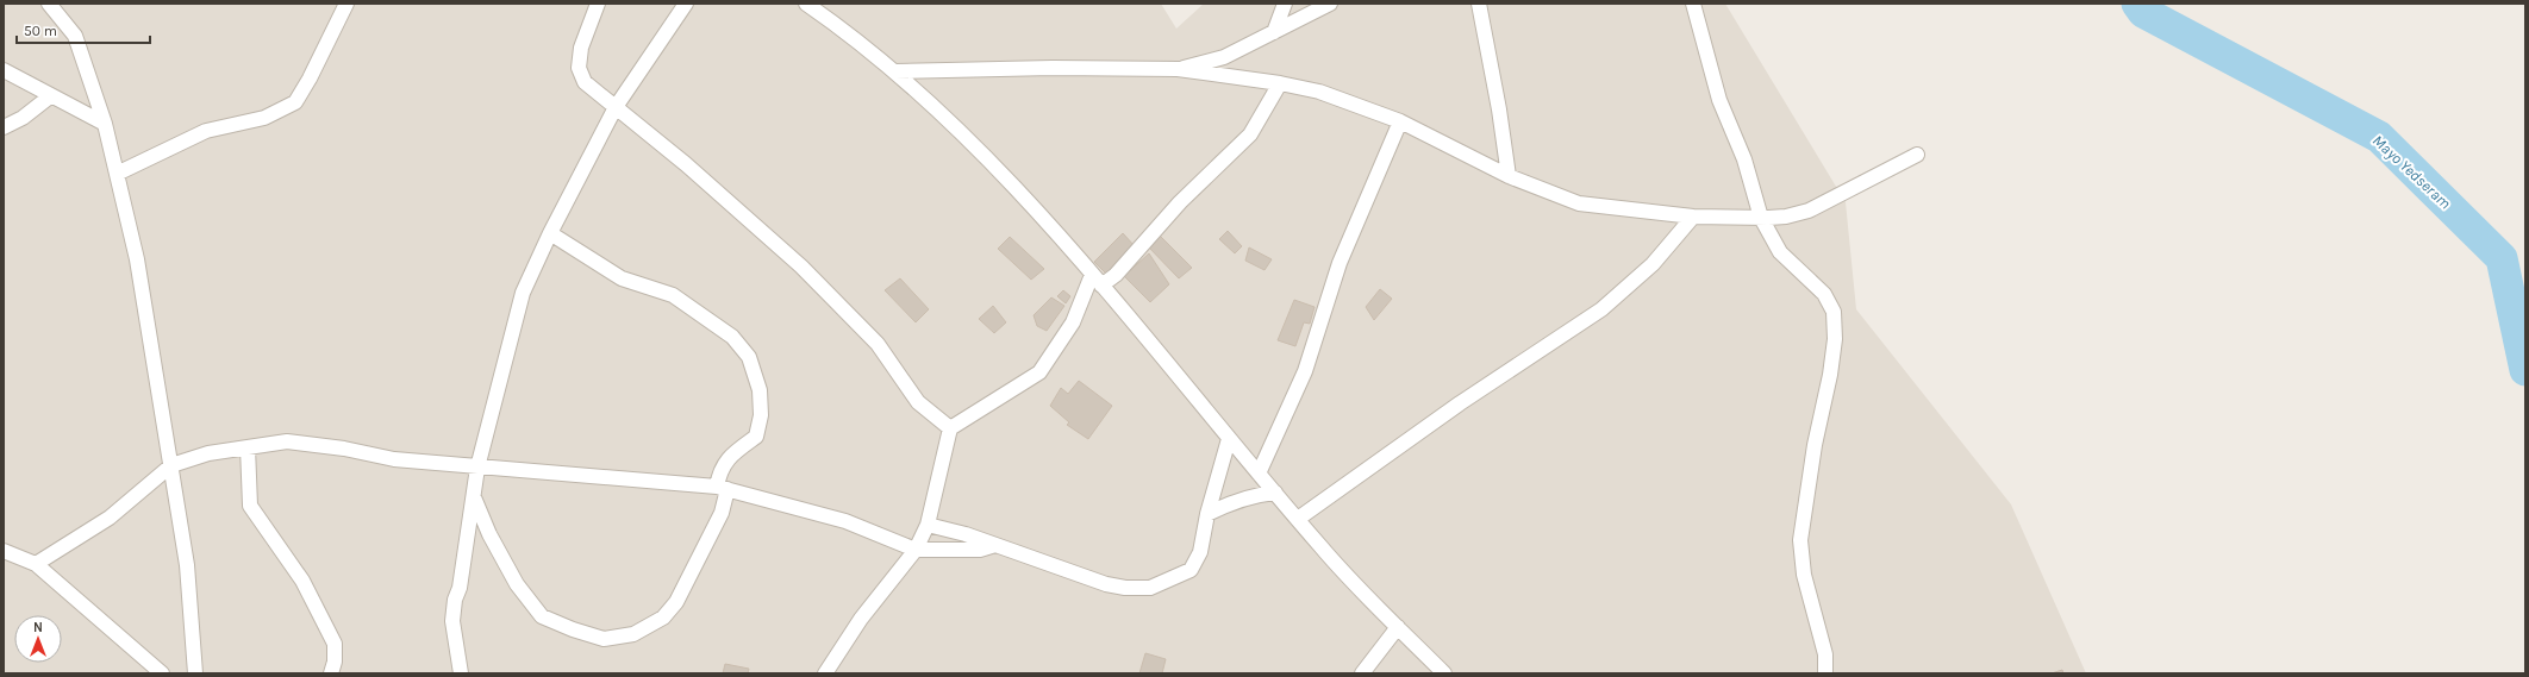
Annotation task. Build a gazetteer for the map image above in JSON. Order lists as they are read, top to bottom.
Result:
{
  "water": ["Mayo Yedseram"],
  "scale_bar": "50 m",
  "north": "top"
}
